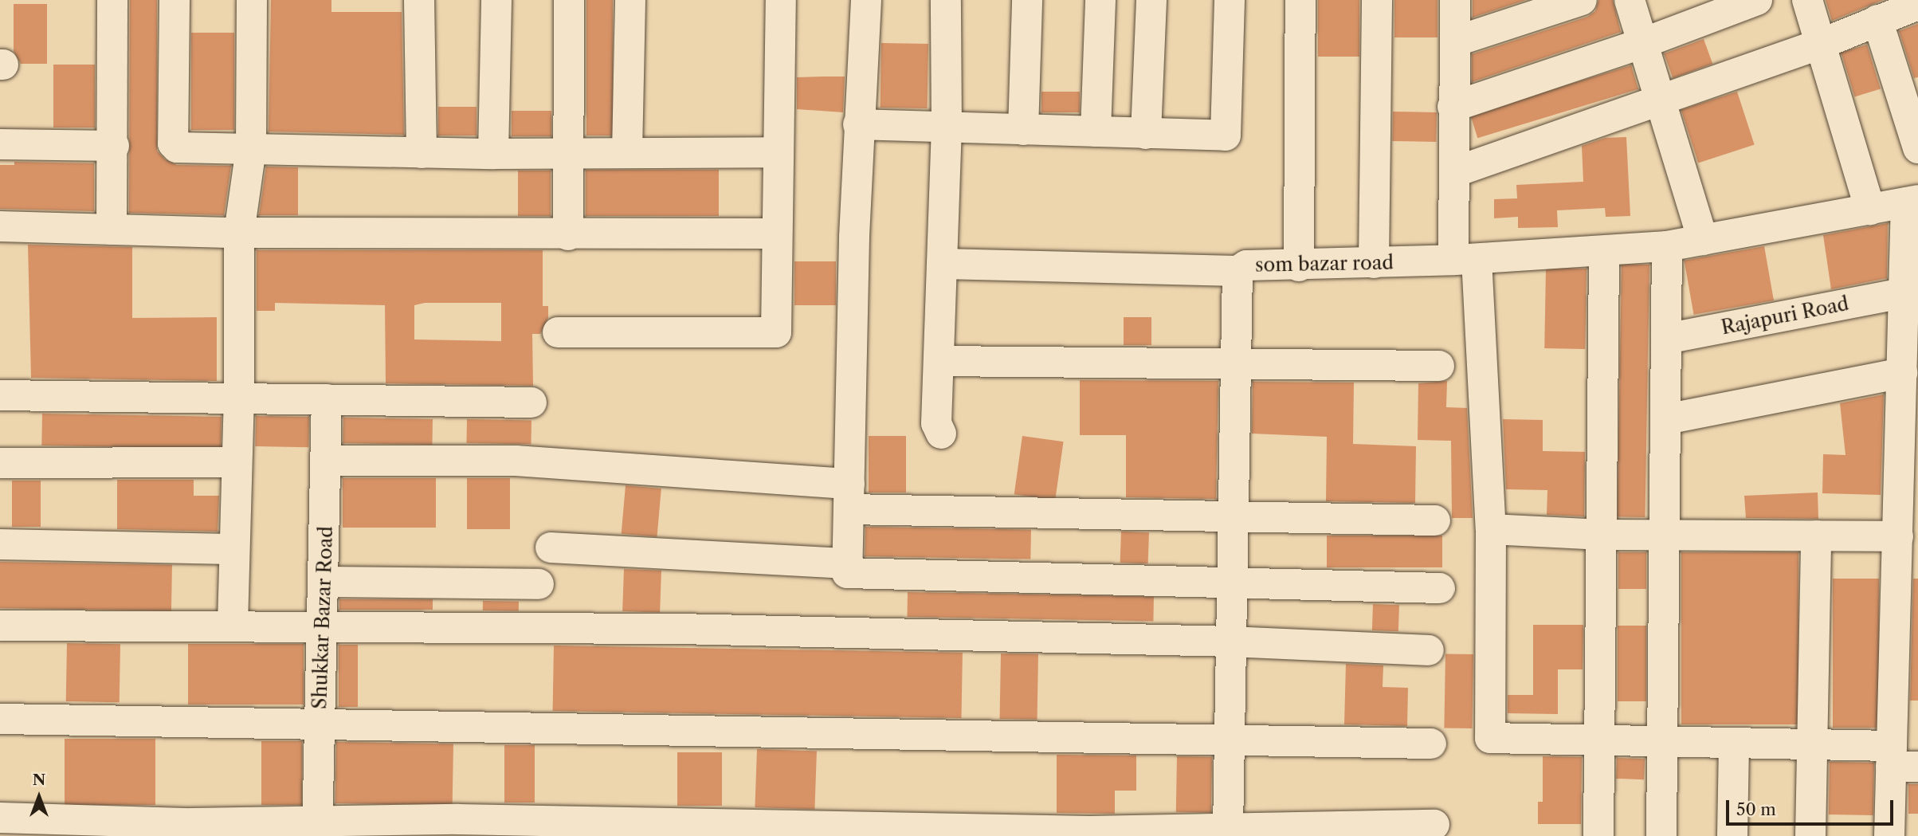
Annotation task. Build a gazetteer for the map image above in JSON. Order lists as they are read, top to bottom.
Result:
{
  "streets": {
    "street": ["som bazar road", "Rajapuri Road", "Shukkar Bazar Road"]
  },
  "scale_bar": "50 m",
  "north": "top"
}
